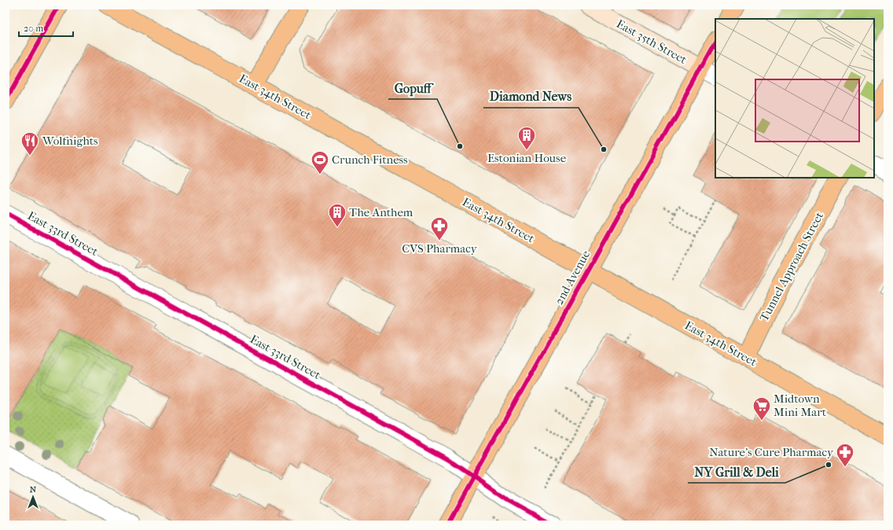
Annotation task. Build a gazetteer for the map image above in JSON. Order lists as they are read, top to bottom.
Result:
{
  "streets": {
    "main road": [
      "East 35th Street",
      "East 34th Street",
      "Tunnel Approach Street",
      "2nd Avenue"
    ],
    "street": ["East 33rd Street"]
  },
  "crossings": [
    ["East 35th Street", "2nd Avenue"],
    ["East 34th Street", "Tunnel Approach Street"],
    ["East 34th Street", "2nd Avenue"],
    ["East 33rd Street", "2nd Avenue"]
  ],
  "places": {
    "other": ["Gopuff", "Diamond News", "NY Grill & Deli"],
    "building": ["Estonian House", "The Anthem"],
    "restaurant": ["Wolfnights"],
    "sports": ["Crunch Fitness"],
    "pharmacy": ["CVS Pharmacy", "Nature's Cure Pharmacy"],
    "supermarket": ["Midtown Mini Mart"]
  },
  "scale_bar": "20 m",
  "north": "top"
}
